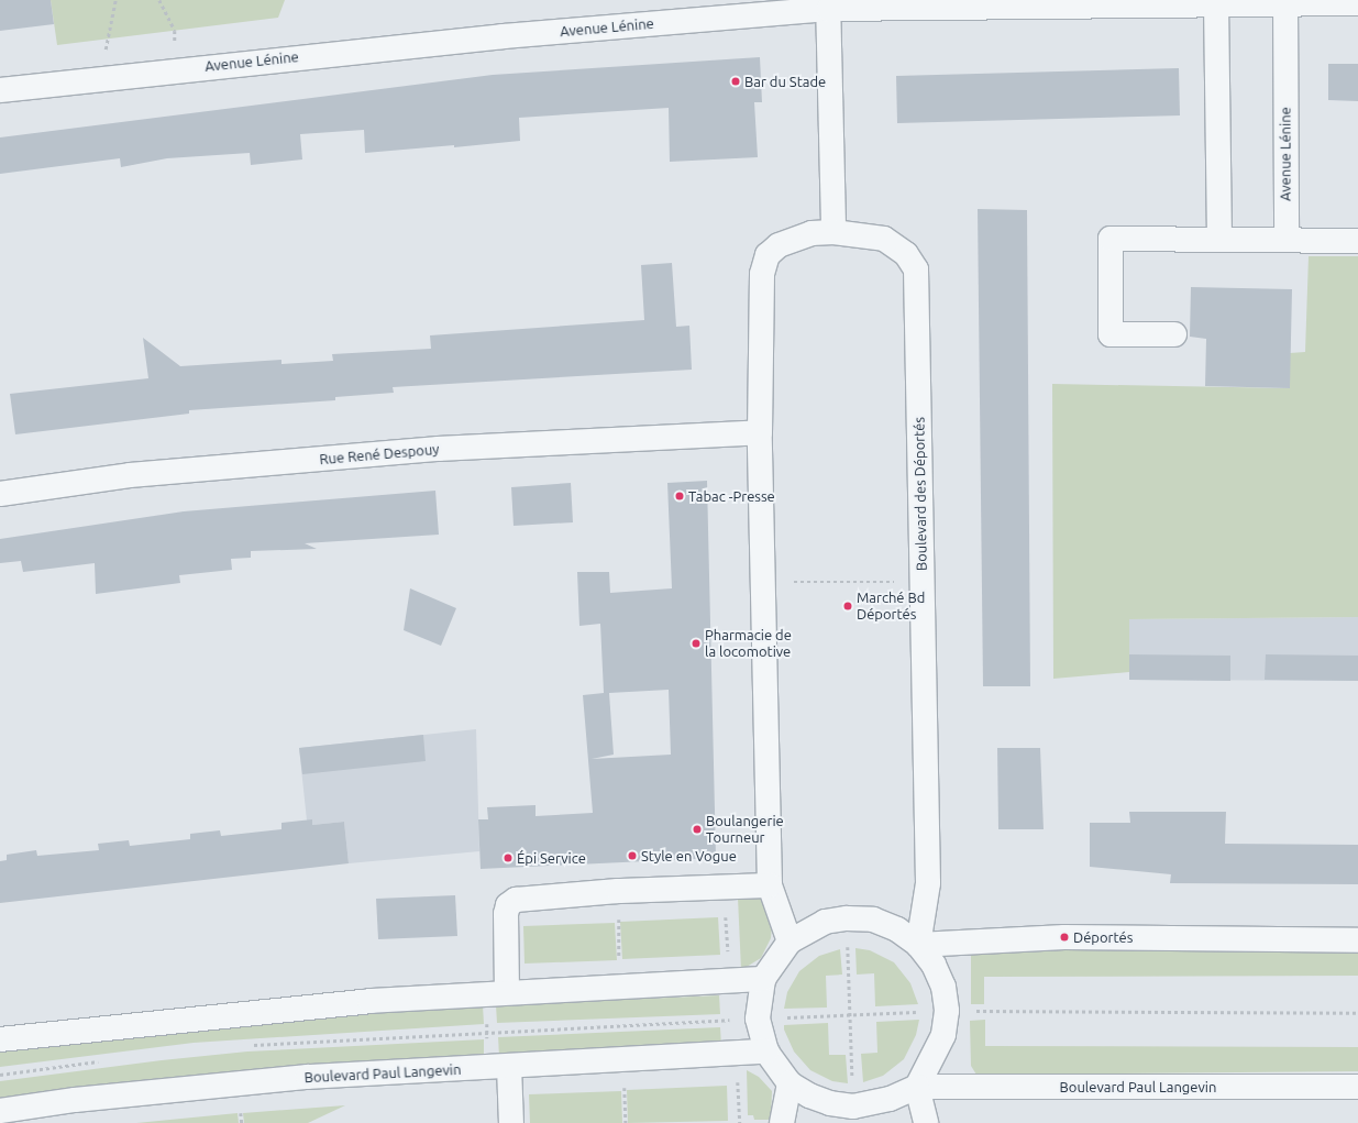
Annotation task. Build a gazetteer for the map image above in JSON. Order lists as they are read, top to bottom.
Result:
{
  "streets": {
    "street": [
      "Avenue Lénine",
      "Rue René Despouy",
      "Boulevard des Déportés",
      "Boulevard Paul Langevin"
    ]
  },
  "crossings": [
    ["Rue René Despouy", "Boulevard des Déportés"]
  ],
  "places": [
    "Bar du Stade",
    "Tabac -Presse",
    "Marché Bd Déportés",
    "Pharmacie de la locomotive",
    "Boulangerie Tourneur",
    "Style en Vogue",
    "Épi Service",
    "Déportés"
  ]
}
